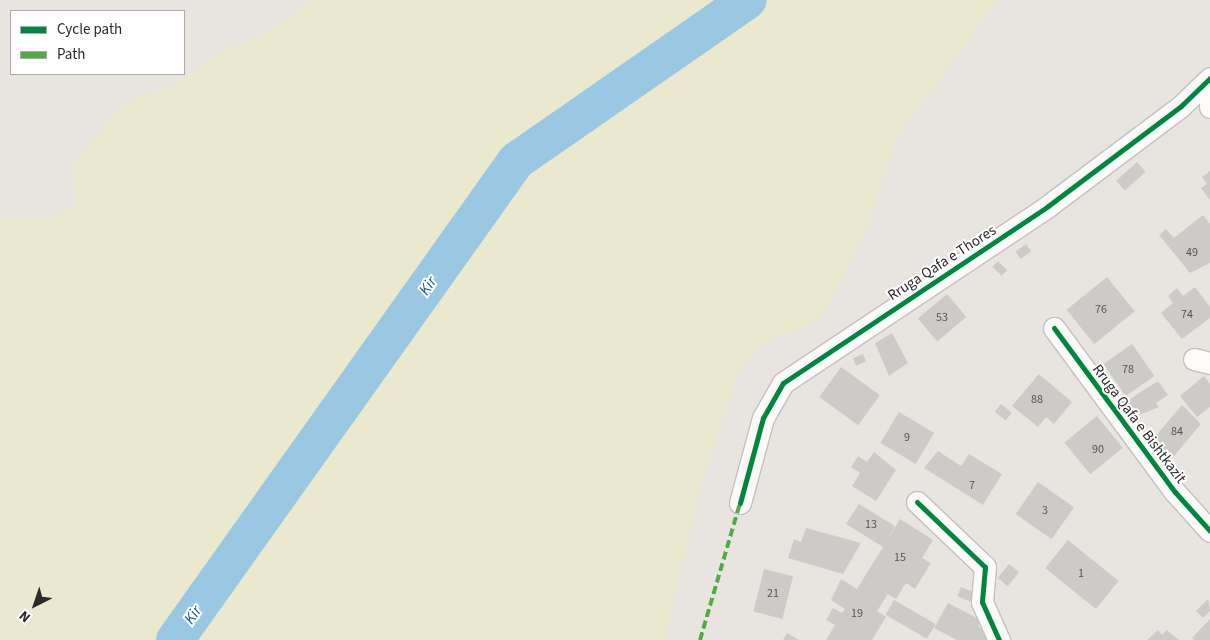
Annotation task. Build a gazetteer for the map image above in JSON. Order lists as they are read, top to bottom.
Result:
{
  "streets": {
    "street": ["Rruga Qafa e Thores", "Rruga Qafa e Bishtkazit"]
  },
  "water": ["Kir"],
  "house_numbers": [
    "49",
    "76",
    "74",
    "53",
    "78",
    "88",
    "84",
    "9",
    "90",
    "7",
    "3",
    "13",
    "15",
    "1",
    "21",
    "19"
  ],
  "legend": ["Cycle path", "Path"],
  "north": "bottom left"
}
